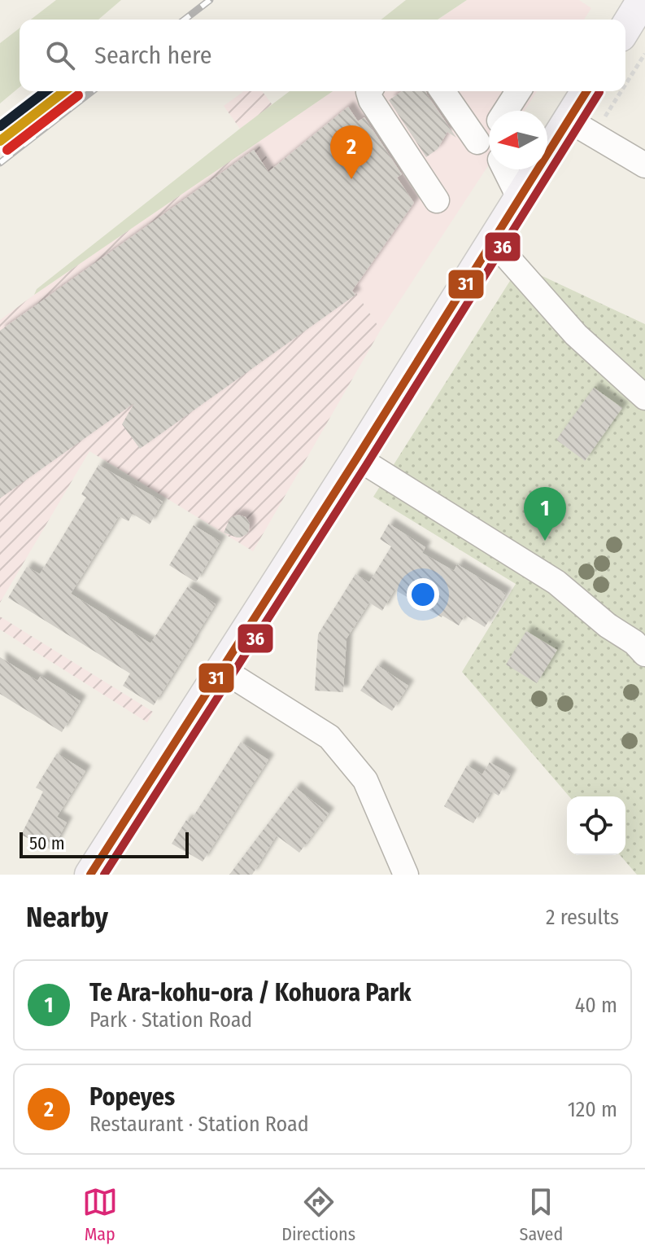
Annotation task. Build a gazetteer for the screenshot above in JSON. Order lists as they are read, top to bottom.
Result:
{
  "lines": ["transit line 31", "transit line 36"],
  "scale_bar": "50 m",
  "north": "left",
  "page": {
    "search": "Search here",
    "pins": ["2", "1"],
    "scale": "50 m",
    "heading": ["Nearby", "2 results"],
    "list": [
      {
        "mark": "1",
        "name": "Te Ara-kohu-ora / Kohuora Park",
        "note": "Park · Station Road",
        "value": "40 m"
      },
      {
        "mark": "2",
        "name": "Popeyes",
        "note": "Restaurant · Station Road",
        "value": "120 m"
      }
    ],
    "nav": ["Map", "Directions", "Saved"]
  }
}
